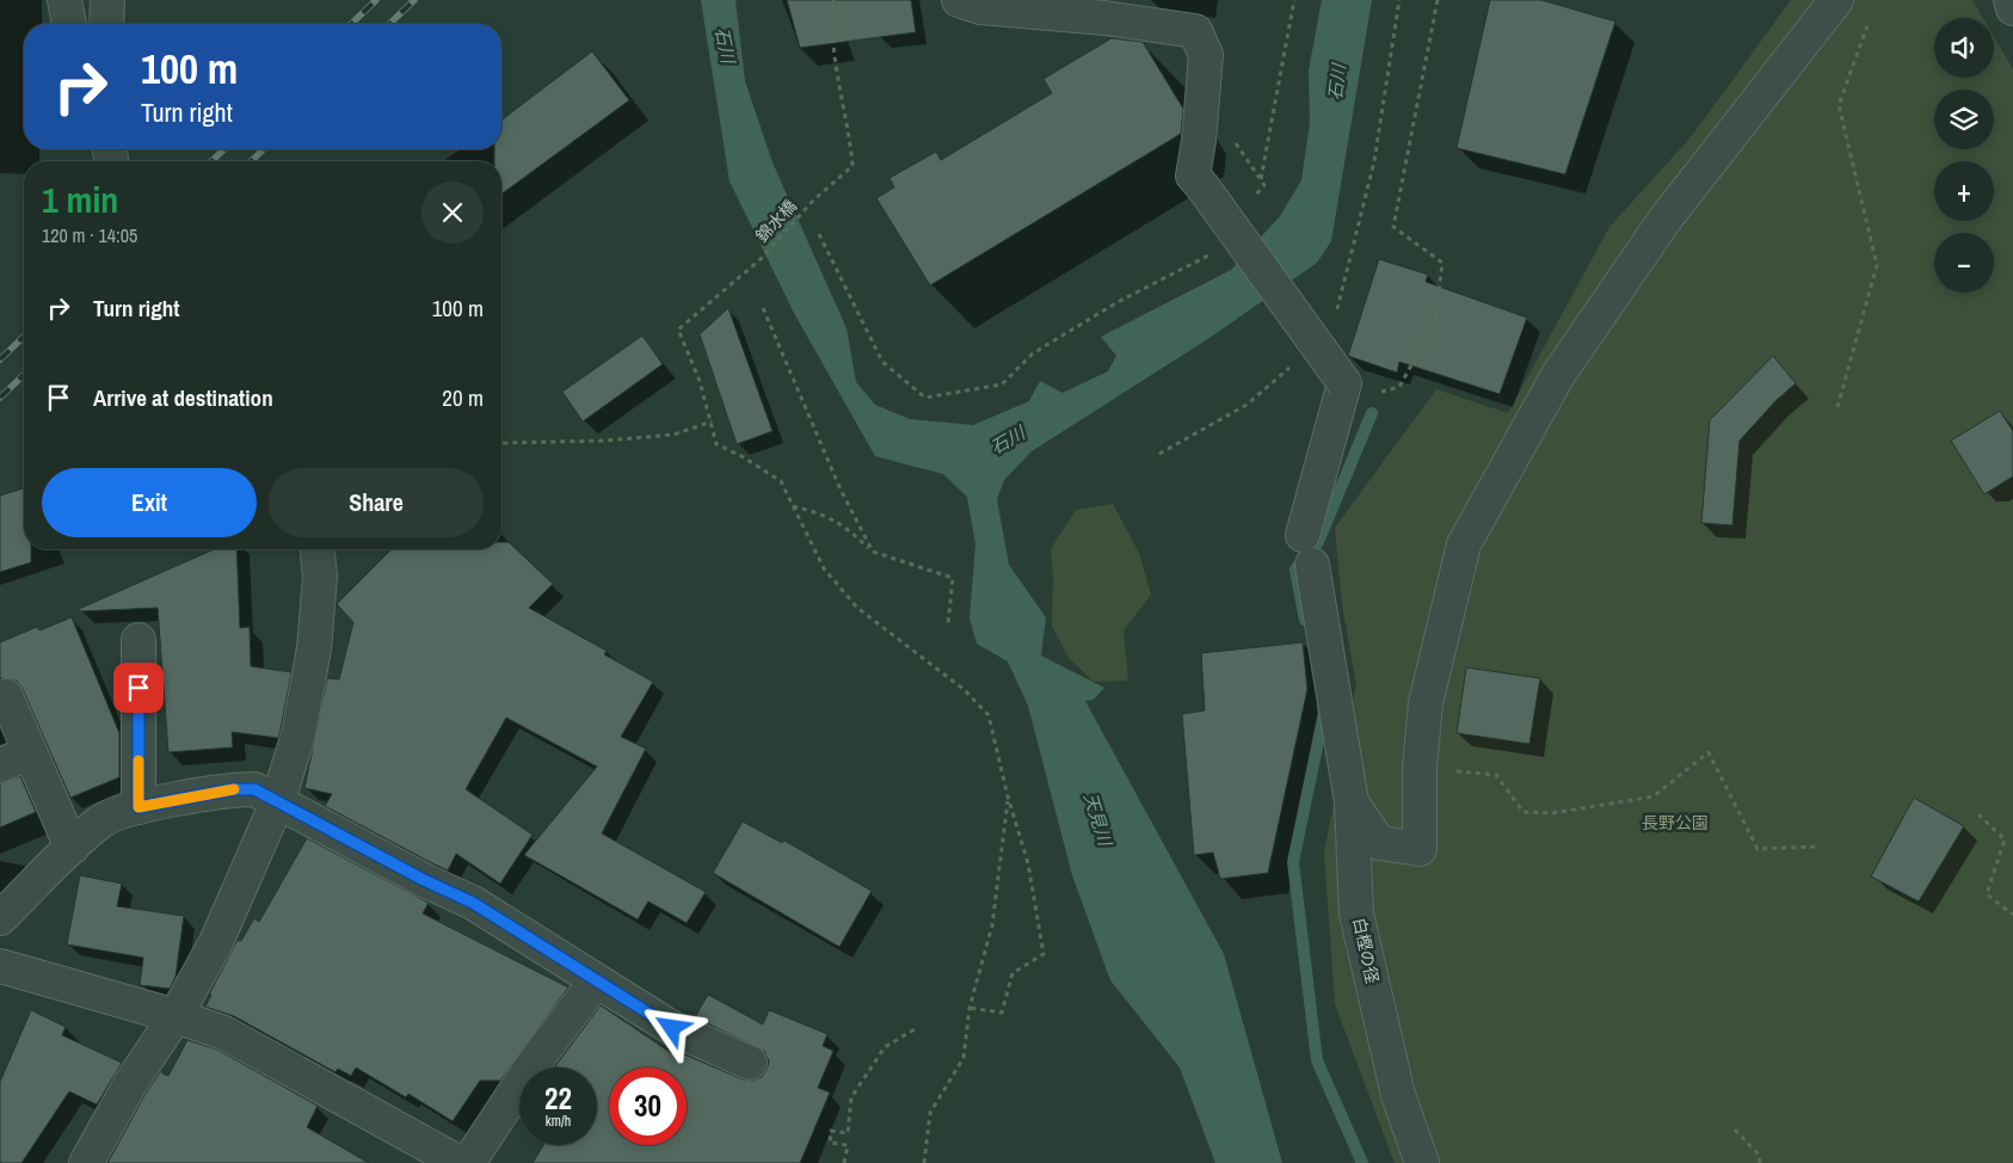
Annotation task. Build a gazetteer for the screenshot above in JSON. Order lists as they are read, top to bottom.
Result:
{
  "streets": {
    "street": ["白樫の径"],
    "path": ["錦水橋"]
  },
  "water": ["石川", "天見川"],
  "parks": ["長野公園"],
  "page": {
    "map_buttons": ["+", "−"],
    "turn": ["100 m", "Turn right"],
    "heading": ["1 min", "120 m · 14:05"],
    "list": [
      {
        "name": "Turn right",
        "value": "100 m"
      },
      {
        "name": "Arrive at destination",
        "value": "20 m"
      }
    ],
    "buttons": ["Exit", "Share"],
    "speed": "22 km/h",
    "limit": "30"
  }
}
